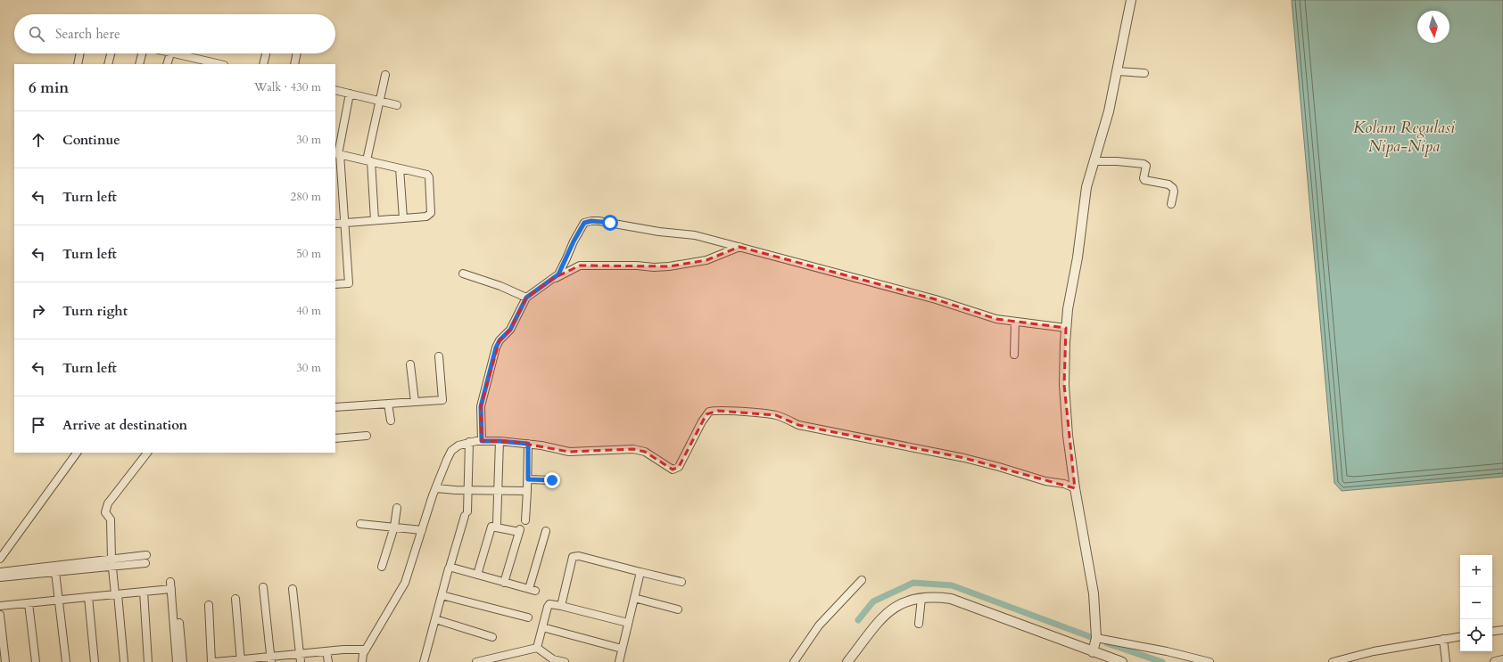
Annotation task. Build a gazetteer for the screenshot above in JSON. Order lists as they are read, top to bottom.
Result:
{
  "water": ["Kolam Regulasi Nipa-Nipa"],
  "north": "bottom",
  "page": {
    "search": "Search here",
    "heading": ["6 min", "Walk · 430 m"],
    "list": [
      ["Continue", "30 m"],
      ["Turn left", "280 m"],
      ["Turn left", "50 m"],
      ["Turn right", "40 m"],
      ["Turn left", "30 m"],
      "Arrive at destination"
    ],
    "map_buttons": ["+", "−"]
  }
}
